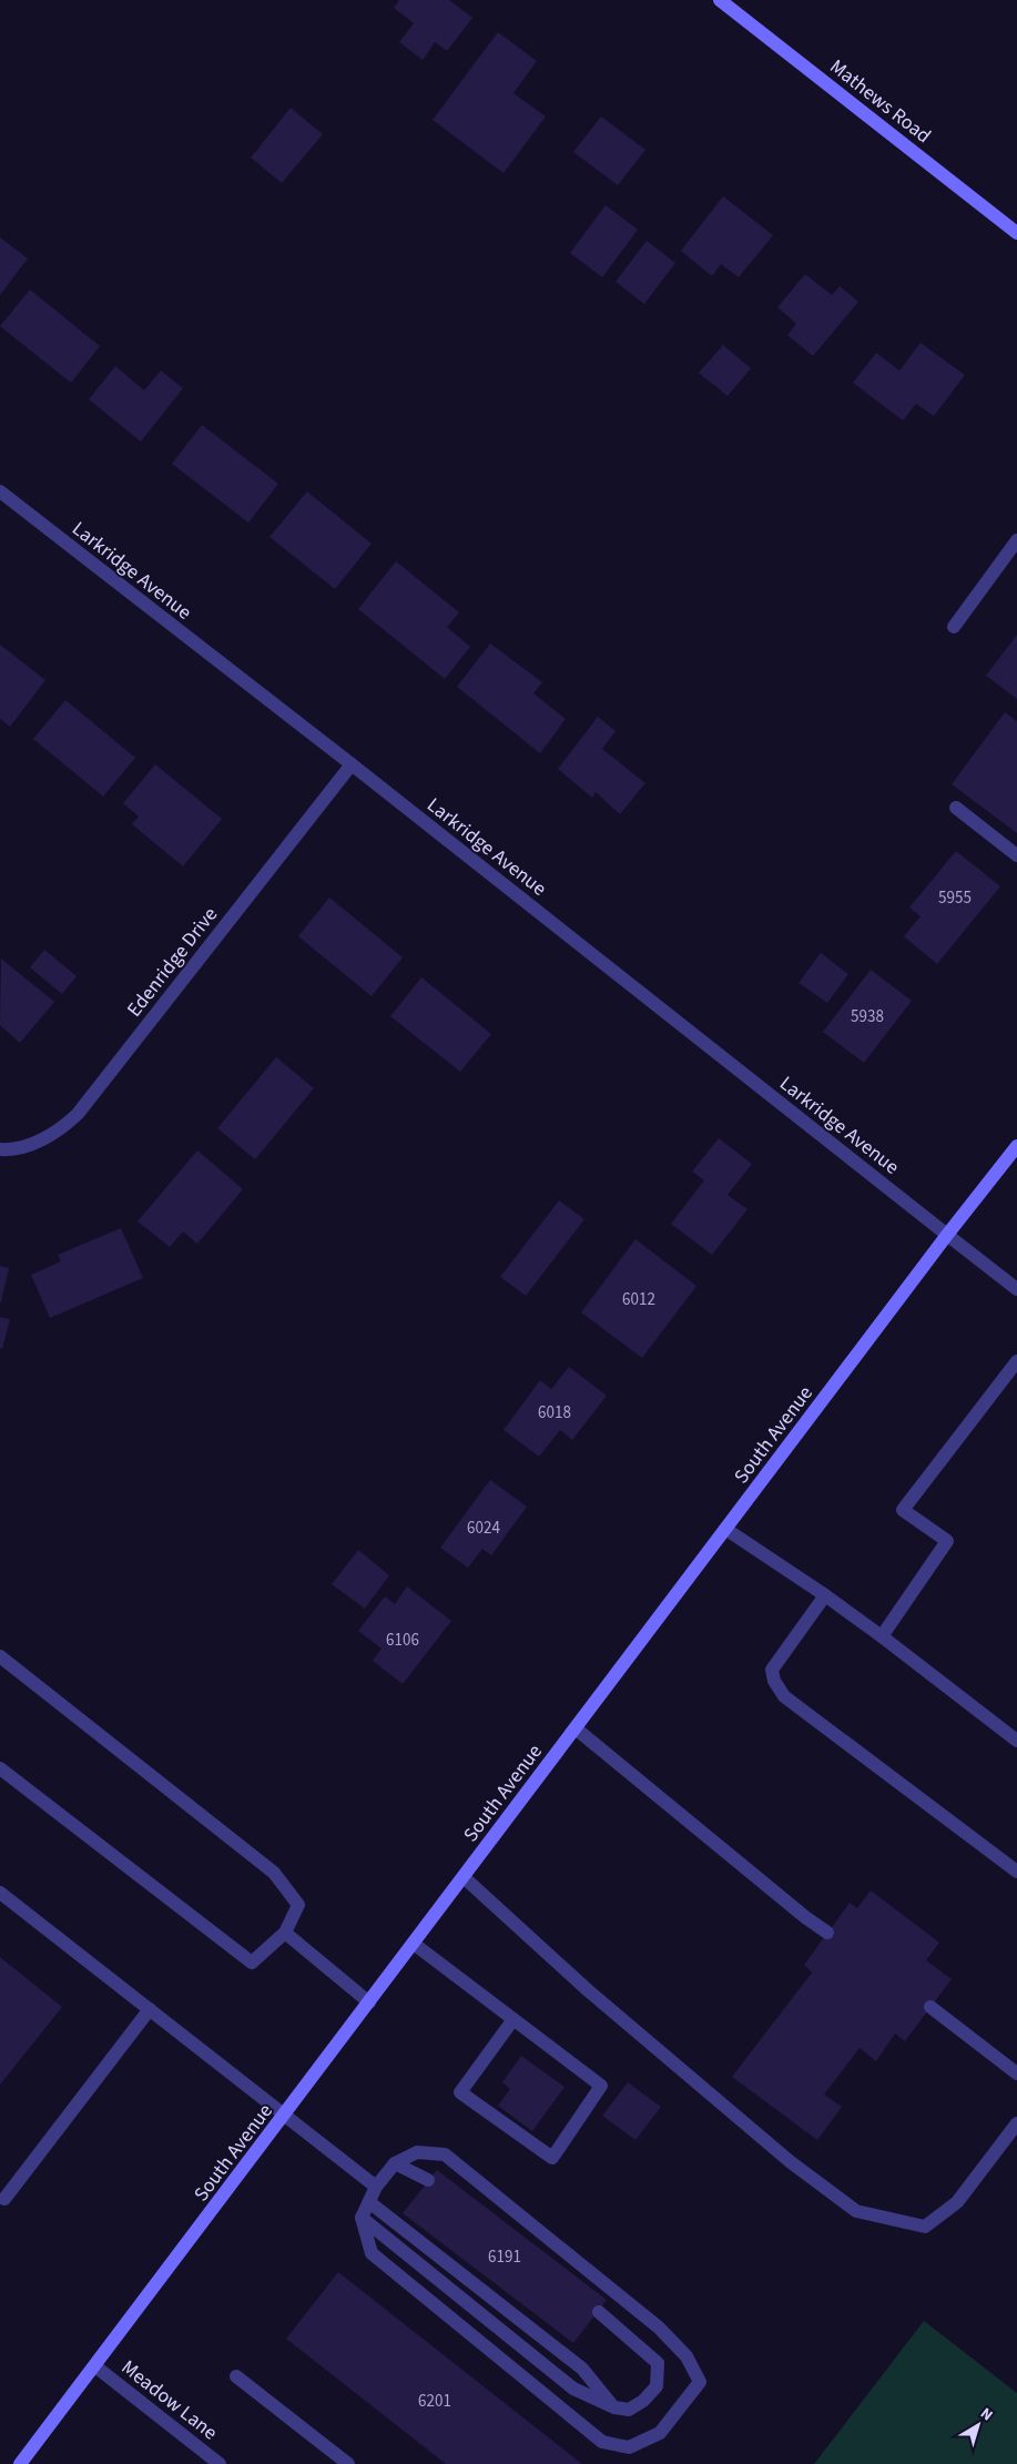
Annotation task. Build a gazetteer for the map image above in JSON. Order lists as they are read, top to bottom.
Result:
{
  "streets": {
    "main road": ["Mathews Road", "South Avenue"],
    "street": ["Larkridge Avenue", "Edenridge Drive", "Meadow Lane"]
  },
  "crossings": [
    ["Larkridge Avenue", "Edenridge Drive"],
    ["Larkridge Avenue", "South Avenue"],
    ["South Avenue", "Meadow Lane"]
  ],
  "house_numbers": [
    "5955",
    "5938",
    "6012",
    "6018",
    "6024",
    "6106",
    "6191",
    "6201"
  ],
  "north": "top right"
}
